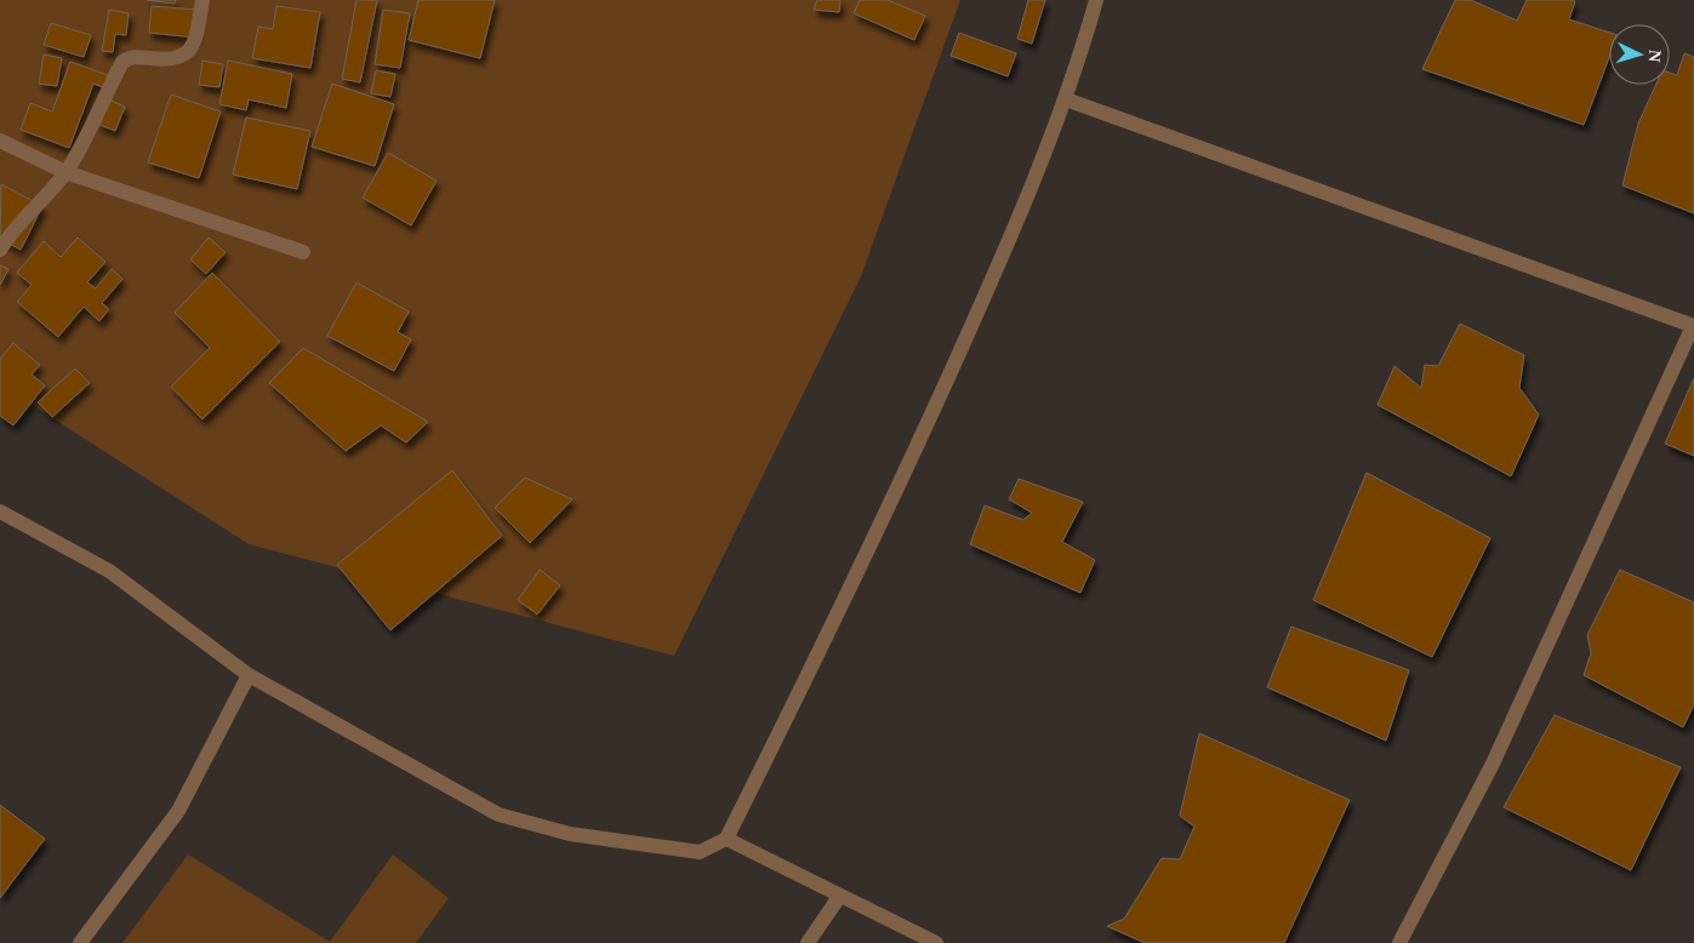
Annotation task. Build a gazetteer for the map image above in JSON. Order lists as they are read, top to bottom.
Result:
{
  "north": "right"
}
